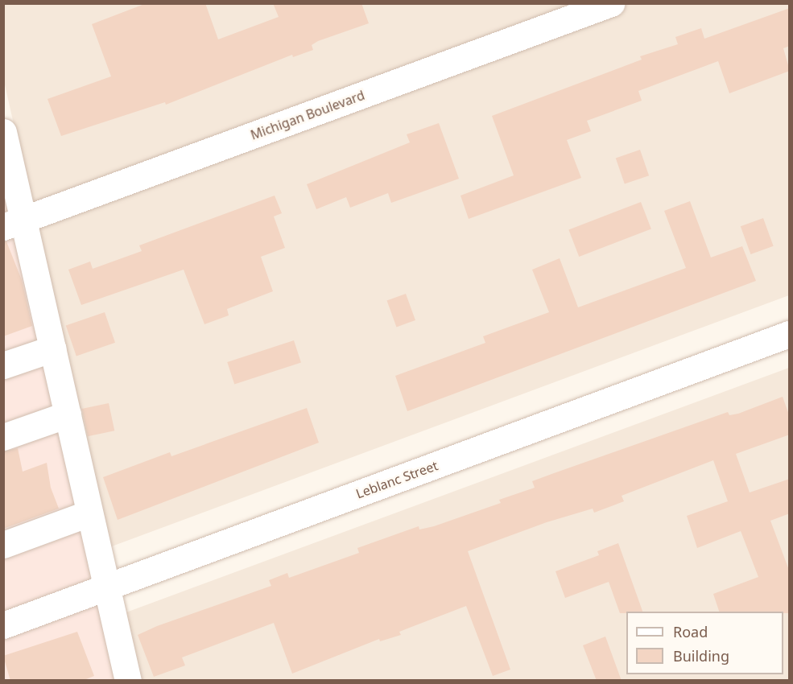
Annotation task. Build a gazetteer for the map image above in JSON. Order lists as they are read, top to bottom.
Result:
{
  "streets": {
    "street": ["Michigan Boulevard", "Leblanc Street"]
  },
  "legend": ["Road", "Building"]
}
